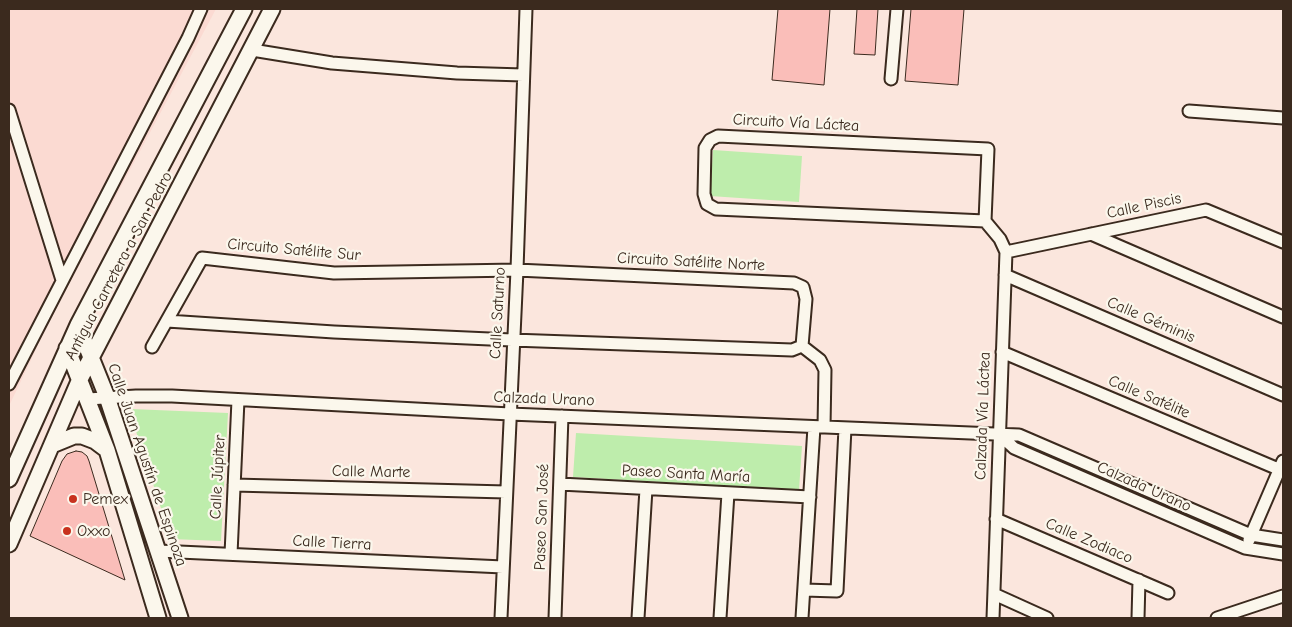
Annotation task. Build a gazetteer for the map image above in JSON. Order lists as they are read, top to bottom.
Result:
{
  "streets": {
    "main road": ["Antigua Carretera a San Pedro", "Calle Juan Agustín de Espinoza"],
    "street": [
      "Circuito Vía Láctea",
      "Calle Piscis",
      "Circuito Satélite Sur",
      "Circuito Satélite Norte",
      "Calle Saturno",
      "Calle Géminis",
      "Calle Satélite",
      "Calzada Urano",
      "Calzada Vía Láctea",
      "Calle Marte",
      "Paseo Santa María",
      "Calle Júpiter",
      "Paseo San José",
      "Calle Zodiaco",
      "Calle Tierra"
    ]
  },
  "crossings": [
    ["Calle Piscis", "Calzada Vía Láctea"],
    ["Circuito Satélite Sur", "Circuito Satélite Norte"],
    ["Circuito Satélite Sur", "Calle Saturno"],
    ["Circuito Satélite Norte", "Calle Saturno"],
    ["Antigua Carretera a San Pedro", "Calle Juan Agustín de Espinoza"],
    ["Calle Saturno", "Calzada Urano"],
    ["Calle Saturno", "Calle Marte"],
    ["Calle Saturno", "Calle Tierra"],
    ["Calle Géminis", "Calzada Vía Láctea"],
    ["Calle Satélite", "Calzada Vía Láctea"],
    ["Calzada Urano", "Calzada Vía Láctea"],
    ["Calzada Urano", "Calle Juan Agustín de Espinoza"],
    ["Calzada Urano", "Calle Júpiter"],
    ["Calzada Urano", "Paseo San José"],
    ["Calzada Vía Láctea", "Calle Zodiaco"],
    ["Calle Juan Agustín de Espinoza", "Calle Tierra"],
    ["Calle Marte", "Calle Júpiter"],
    ["Paseo Santa María", "Paseo San José"],
    ["Calle Júpiter", "Calle Tierra"]
  ],
  "places": ["Pemex", "Oxxo"]
}
